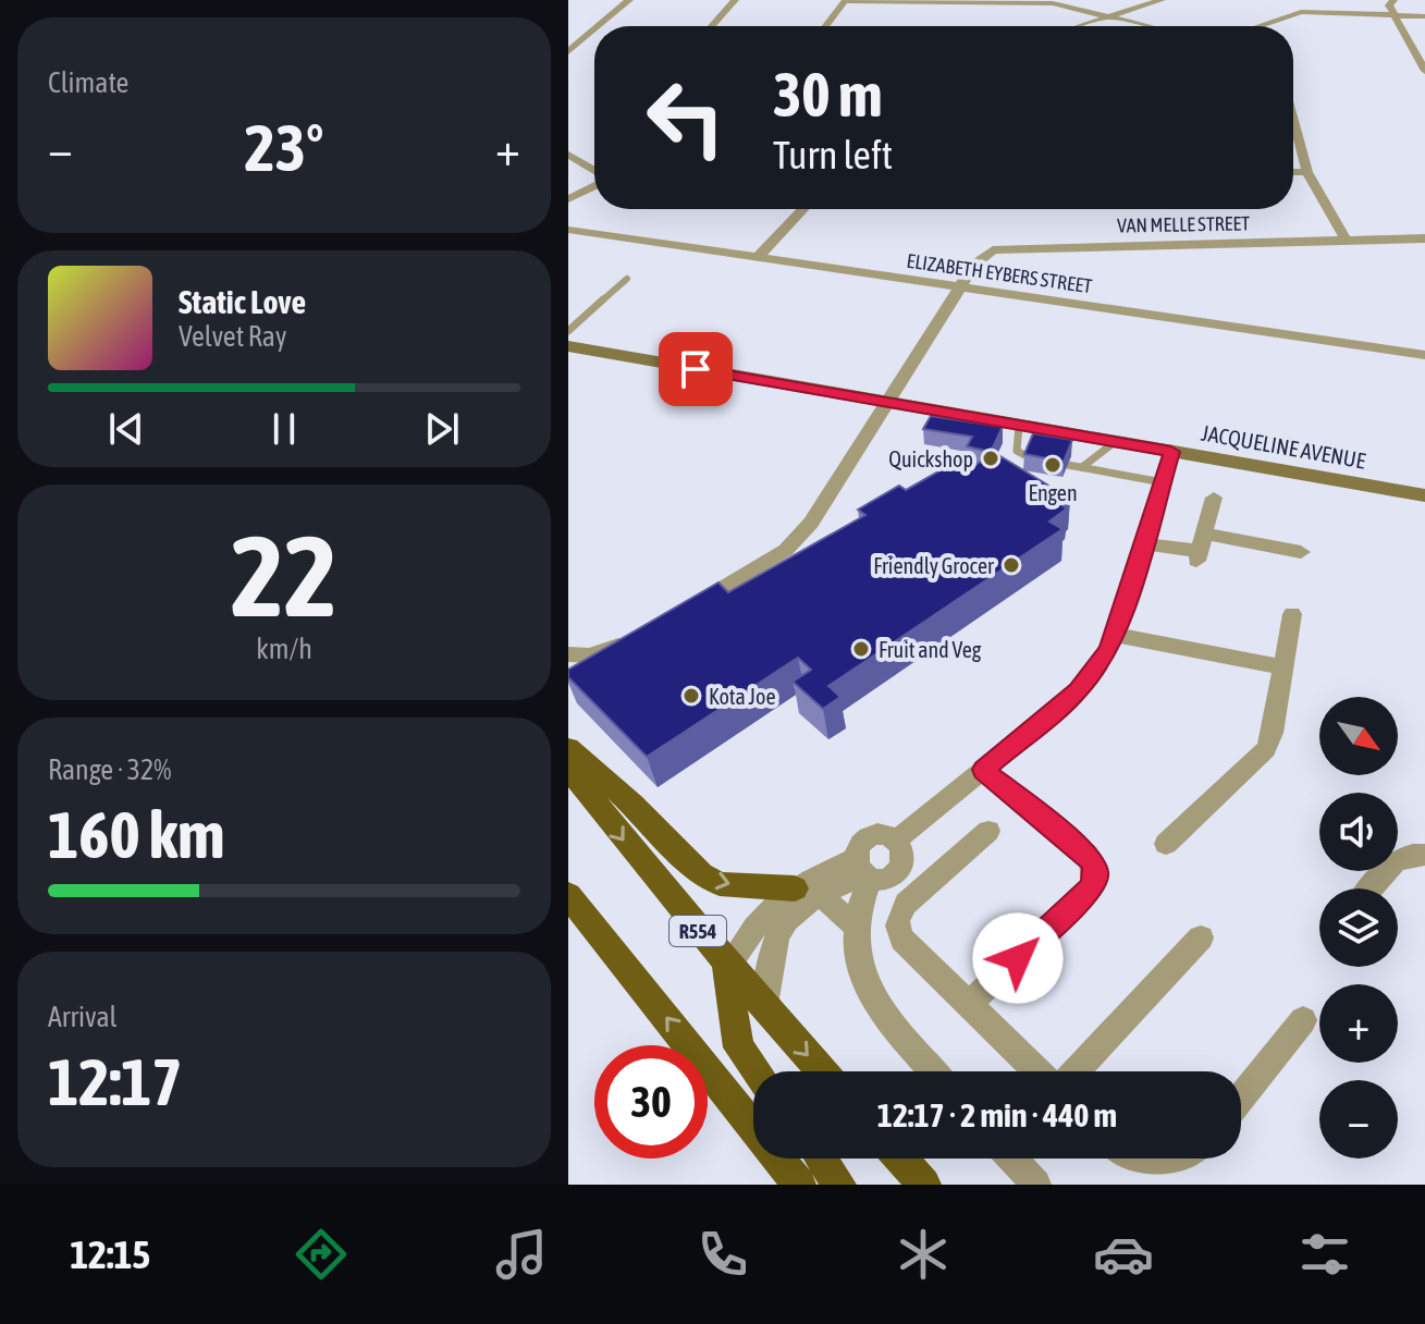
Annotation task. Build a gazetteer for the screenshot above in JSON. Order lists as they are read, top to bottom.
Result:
{
  "streets": {
    "main road": ["R554"],
    "street": ["VAN MELLE STREET", "ELIZABETH EYBERS STREET", "JACQUELINE AVENUE"]
  },
  "crossings": [
    ["VAN MELLE STREET", "ELIZABETH EYBERS STREET"],
    ["VAN MELLE STREET", "JACQUELINE AVENUE"]
  ],
  "places": [
    "Quickshop",
    "Engen",
    "Friendly Grocer",
    "Fruit and Veg",
    "Kota Joe"
  ],
  "north": "bottom right",
  "page": {
    "tile": [
      "Climate",
      ["22", "km/h"],
      ["Range · 32%", "160 km"],
      ["Arrival", "12:17"]
    ],
    "turn": ["30 m", "Turn left"],
    "heat": ["−", "23°", "+"],
    "song": ["Static Love", "Velvet Ray"],
    "map_buttons": ["+", "−"],
    "limit": "30",
    "trip": "12:17 · 2 min · 440 m",
    "tabs": "12:15"
  }
}
